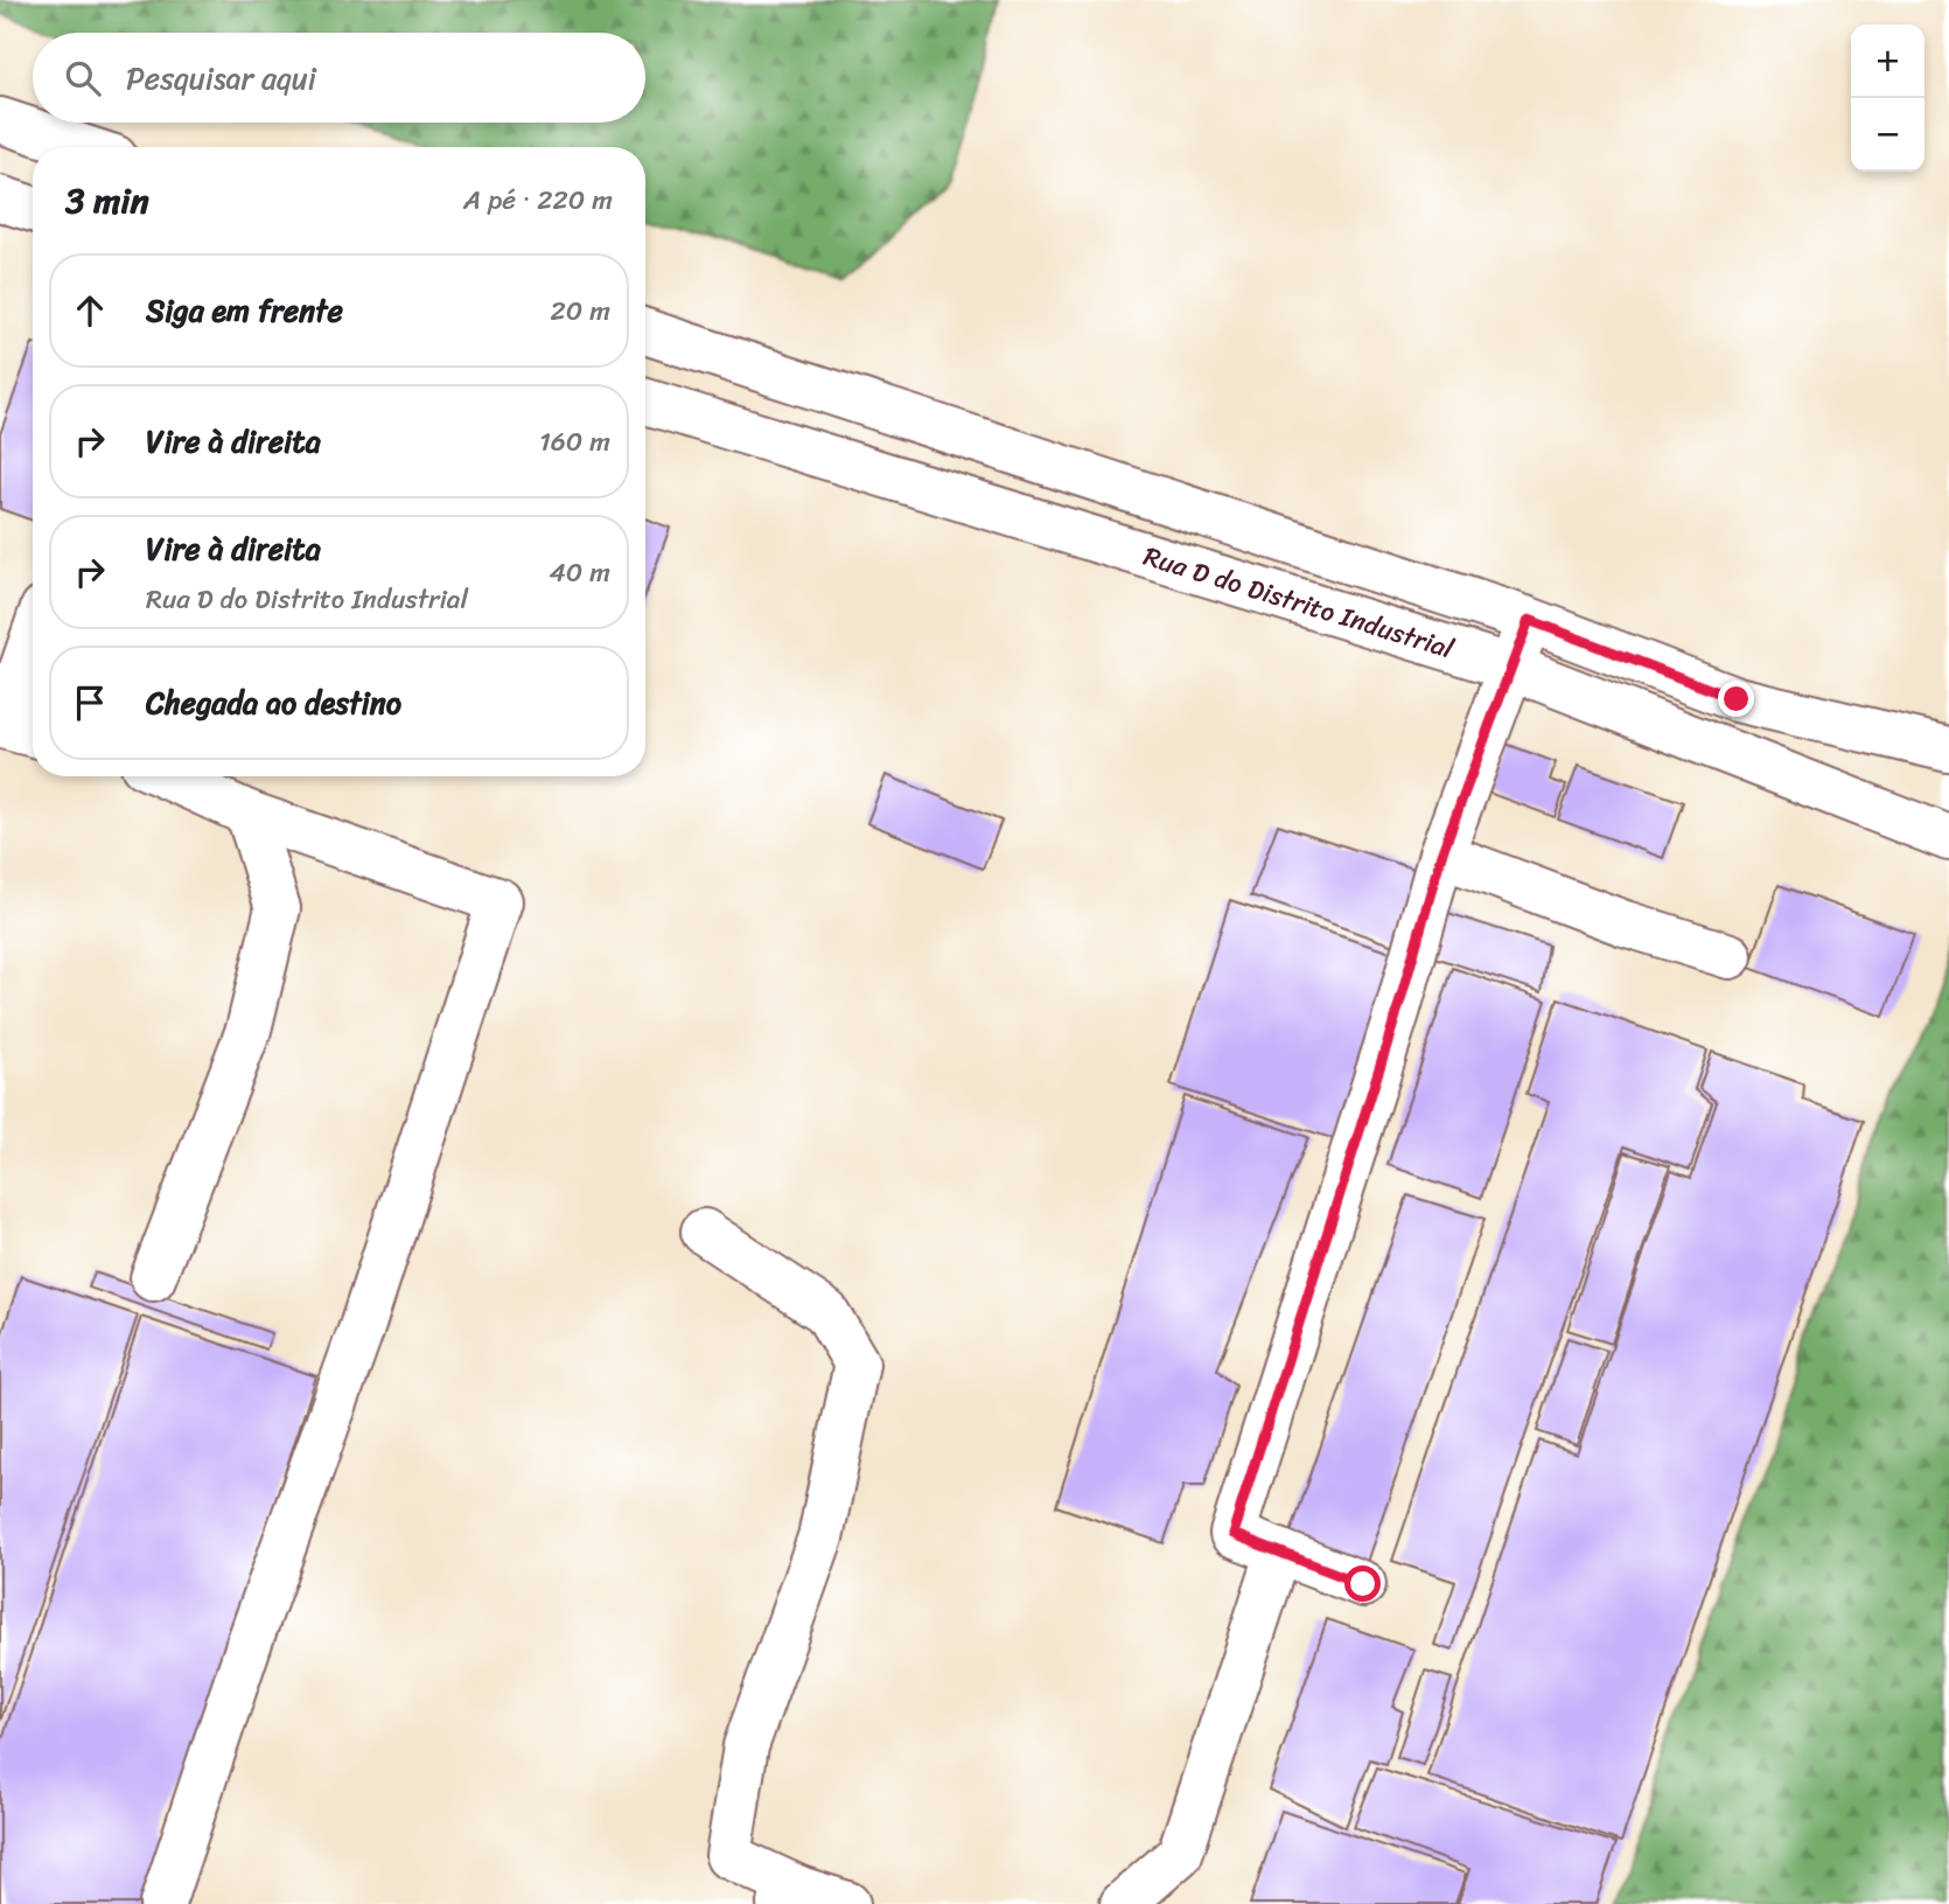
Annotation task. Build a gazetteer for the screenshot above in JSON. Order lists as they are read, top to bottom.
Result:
{
  "streets": {
    "street": ["Rua D do Distrito Industrial"]
  },
  "page": {
    "map_buttons": ["+", "−"],
    "search": "Pesquisar aqui",
    "heading": ["3 min", "A pé · 220 m"],
    "list": [
      ["Siga em frente", "20 m"],
      ["Vire à direita", "160 m"],
      ["Vire à direita", "Rua D do Distrito Industrial", "40 m"],
      "Chegada ao destino"
    ]
  }
}
